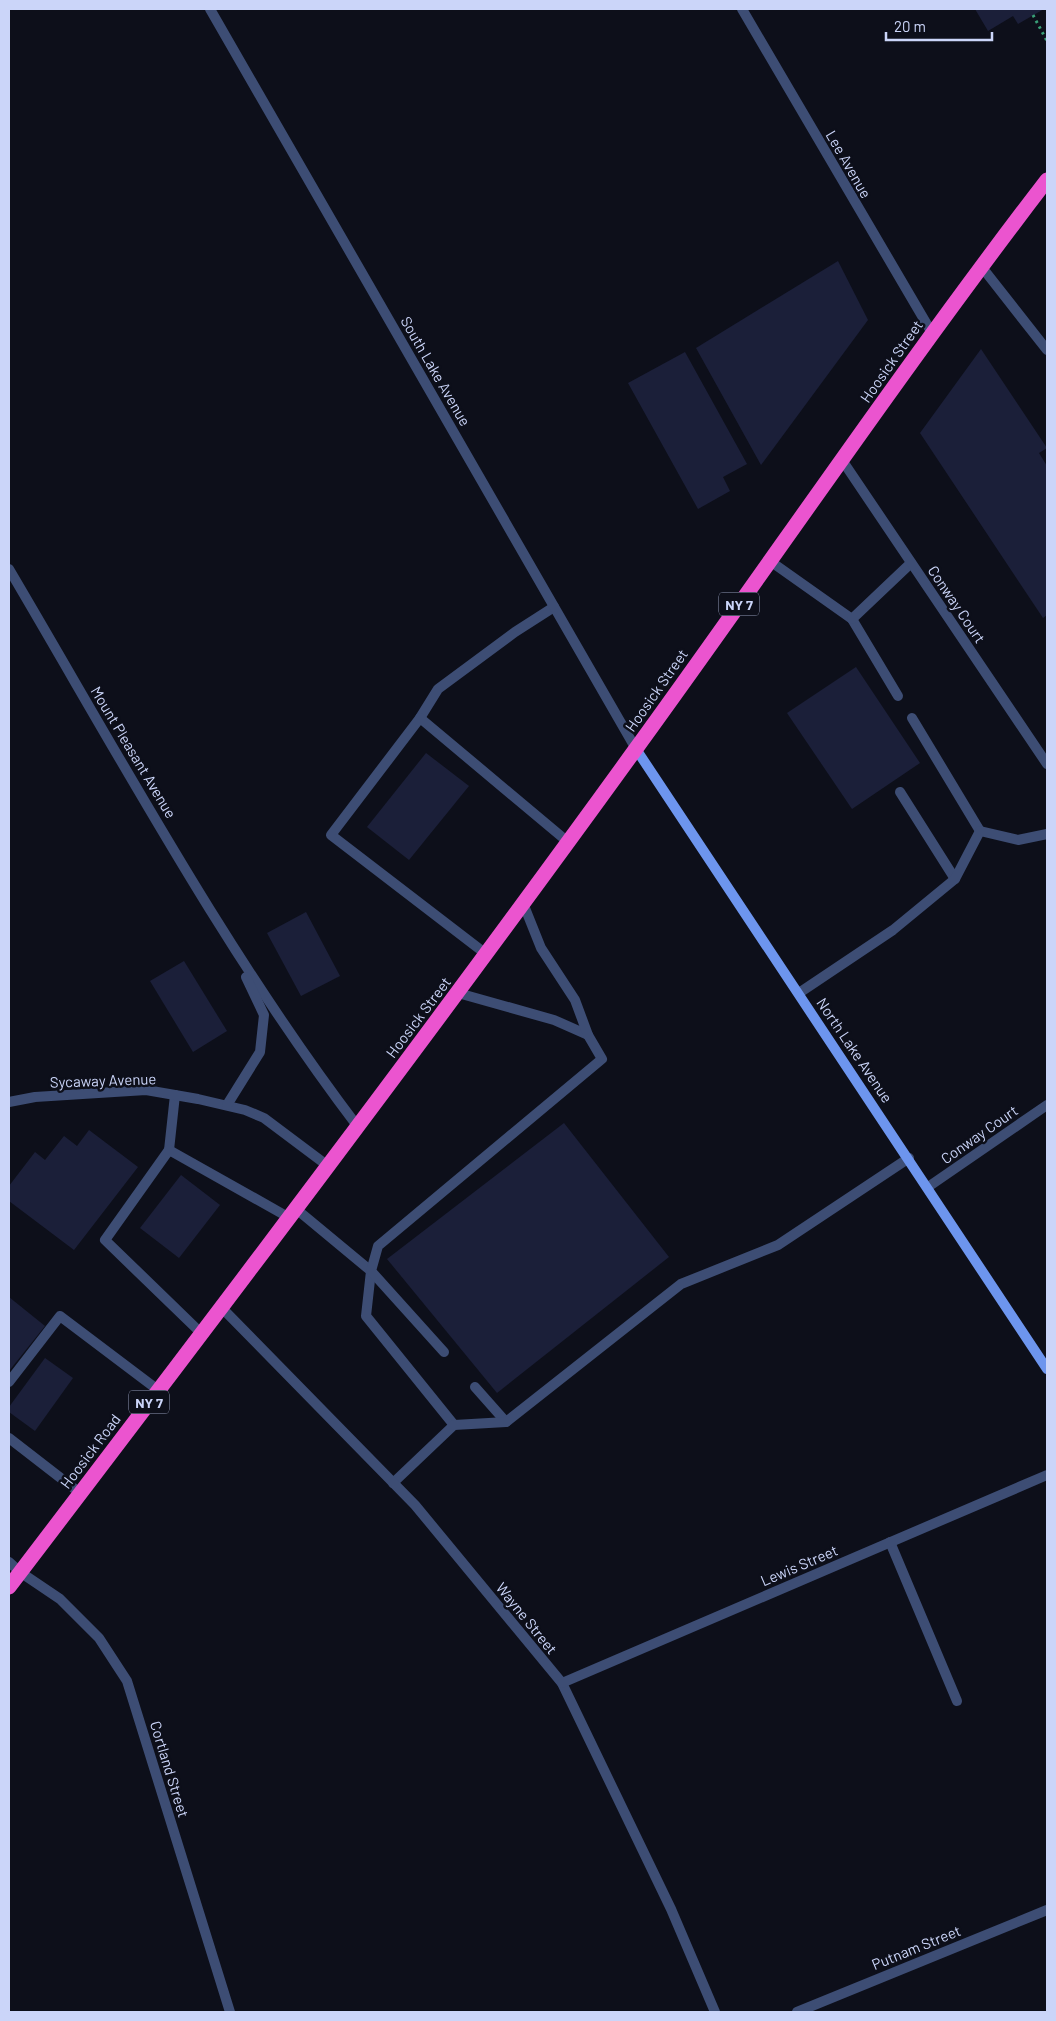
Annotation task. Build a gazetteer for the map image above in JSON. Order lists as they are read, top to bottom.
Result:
{
  "streets": {
    "highway": ["Hoosick Street", "NY 7", "Hoosick Road"],
    "street": [
      "Lee Avenue",
      "South Lake Avenue",
      "Conway Court",
      "Mount Pleasant Avenue",
      "North Lake Avenue",
      "Sycaway Avenue",
      "Lewis Street",
      "Wayne Street",
      "Cortland Street",
      "Putnam Street"
    ]
  },
  "crossings": [
    ["Lee Avenue", "Hoosick Street"],
    ["Hoosick Street", "South Lake Avenue"],
    ["Hoosick Street", "Conway Court"],
    ["Hoosick Street", "Mount Pleasant Avenue"],
    ["Hoosick Street", "North Lake Avenue"],
    ["Hoosick Street", "Sycaway Avenue"],
    ["Hoosick Street", "Hoosick Road"],
    ["South Lake Avenue", "North Lake Avenue"],
    ["Conway Court", "North Lake Avenue"],
    ["Mount Pleasant Avenue", "Sycaway Avenue"],
    ["Hoosick Road", "Wayne Street"],
    ["Hoosick Road", "Cortland Street"],
    ["Lewis Street", "Wayne Street"]
  ],
  "scale_bar": "20 m"
}
